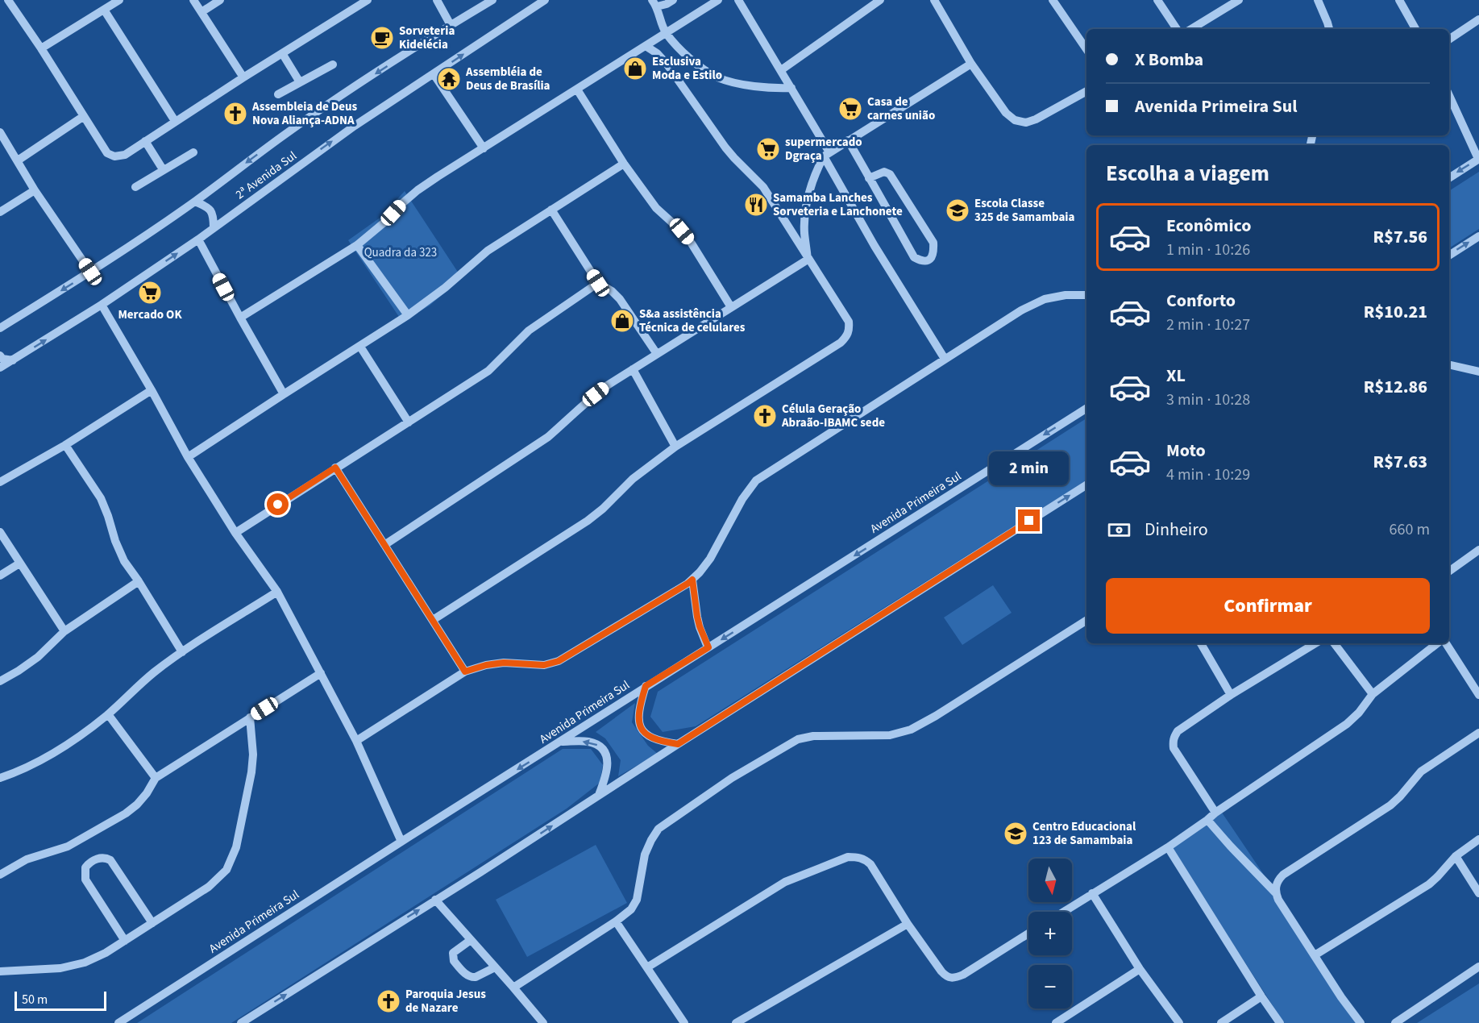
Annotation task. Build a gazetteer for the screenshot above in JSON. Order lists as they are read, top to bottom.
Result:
{
  "streets": {
    "street": ["2ᵃ Avenida Sul", "Avenida Primeira Sul"]
  },
  "parks": ["Quadra da 323"],
  "places": {
    "cafe": ["Sorveteria Kidelécia"],
    "shop": ["Esclusiva Moda e Estilo", "S&a assistência Técnica de celulares"],
    "temple": ["Assembléia de Deus de Brasília"],
    "supermarket": ["Casa de carnes união", "supermercado Dgraça", "Mercado OK"],
    "church": ["Assembleia de Deus Nova Aliança-ADNA", "Célula Geração Abraão-IBAMC sede", "Paroquia Jesus de Nazare"],
    "restaurant": ["Samamba Lanches Sorveteria e Lanchonete"],
    "school or university": ["Escola Classe 325 de Samambaia", "Centro Educacional 123 de Samambaia"]
  },
  "scale_bar": "50 m",
  "north": "bottom",
  "page": {
    "banner": ["X Bomba", "Avenida Primeira Sul"],
    "heading": "Escolha a viagem",
    "list": [
      {
        "name": "Econômico",
        "note": "1 min · 10:26",
        "value": "R$7.56"
      },
      {
        "name": "Conforto",
        "note": "2 min · 10:27",
        "value": "R$10.21"
      },
      {
        "name": "XL",
        "note": "3 min · 10:28",
        "value": "R$12.86"
      },
      {
        "name": "Moto",
        "note": "4 min · 10:29",
        "value": "R$7.63"
      }
    ],
    "bubble": "2 min",
    "pay": ["Dinheiro", "660 m"],
    "buttons": "Confirmar",
    "map_buttons": ["+", "−"],
    "scale": "50 m"
  }
}
